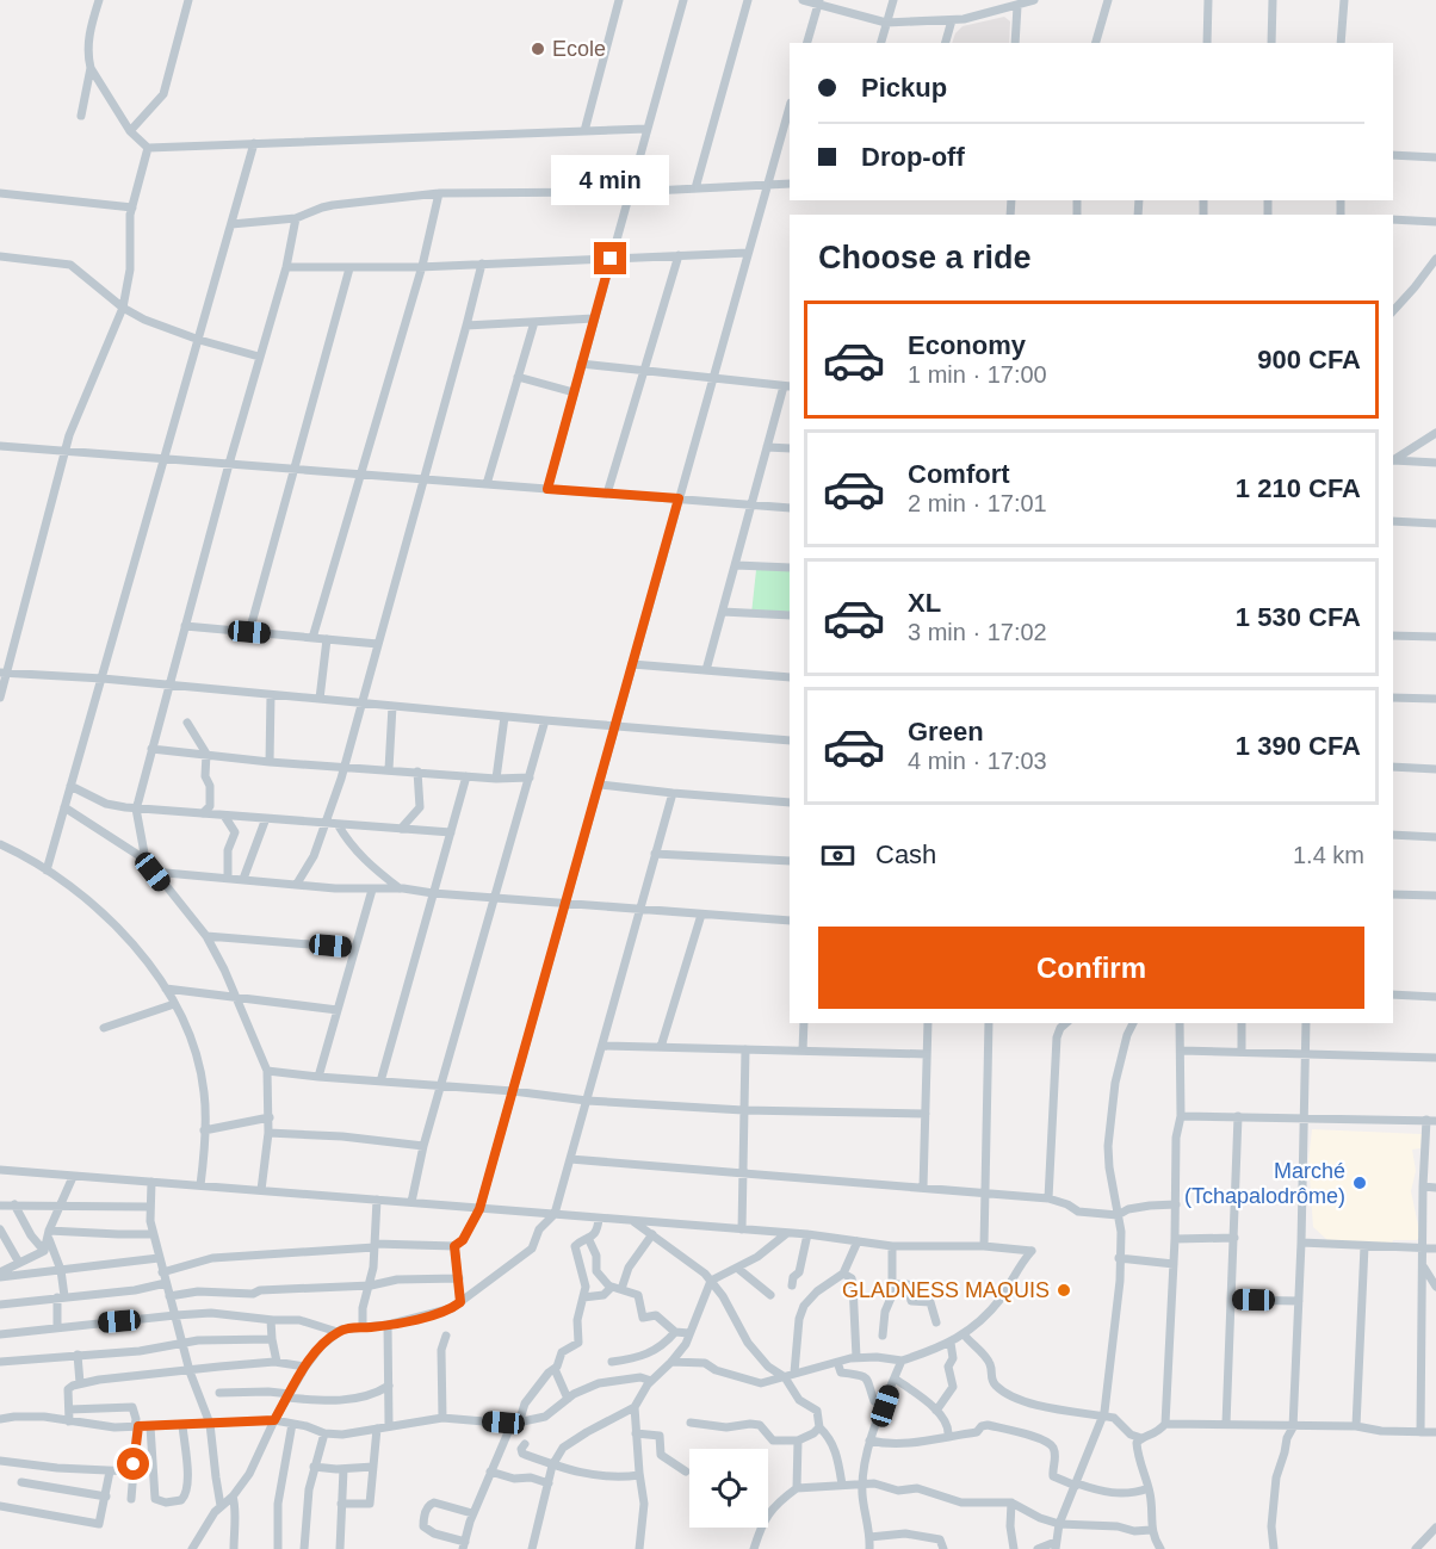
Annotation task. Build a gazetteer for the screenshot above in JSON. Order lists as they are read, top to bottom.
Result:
{
  "places": ["Ecole", "Marché (Tchapalodrôme)", "GLADNESS MAQUIS"],
  "page": {
    "banner": ["Pickup", "Drop-off"],
    "bubble": "4 min",
    "heading": "Choose a ride",
    "list": [
      {
        "name": "Economy",
        "note": "1 min · 17:00",
        "value": "900 CFA"
      },
      {
        "name": "Comfort",
        "note": "2 min · 17:01",
        "value": "1 210 CFA"
      },
      {
        "name": "XL",
        "note": "3 min · 17:02",
        "value": "1 530 CFA"
      },
      {
        "name": "Green",
        "note": "4 min · 17:03",
        "value": "1 390 CFA"
      }
    ],
    "pay": ["Cash", "1.4 km"],
    "buttons": "Confirm"
  }
}
